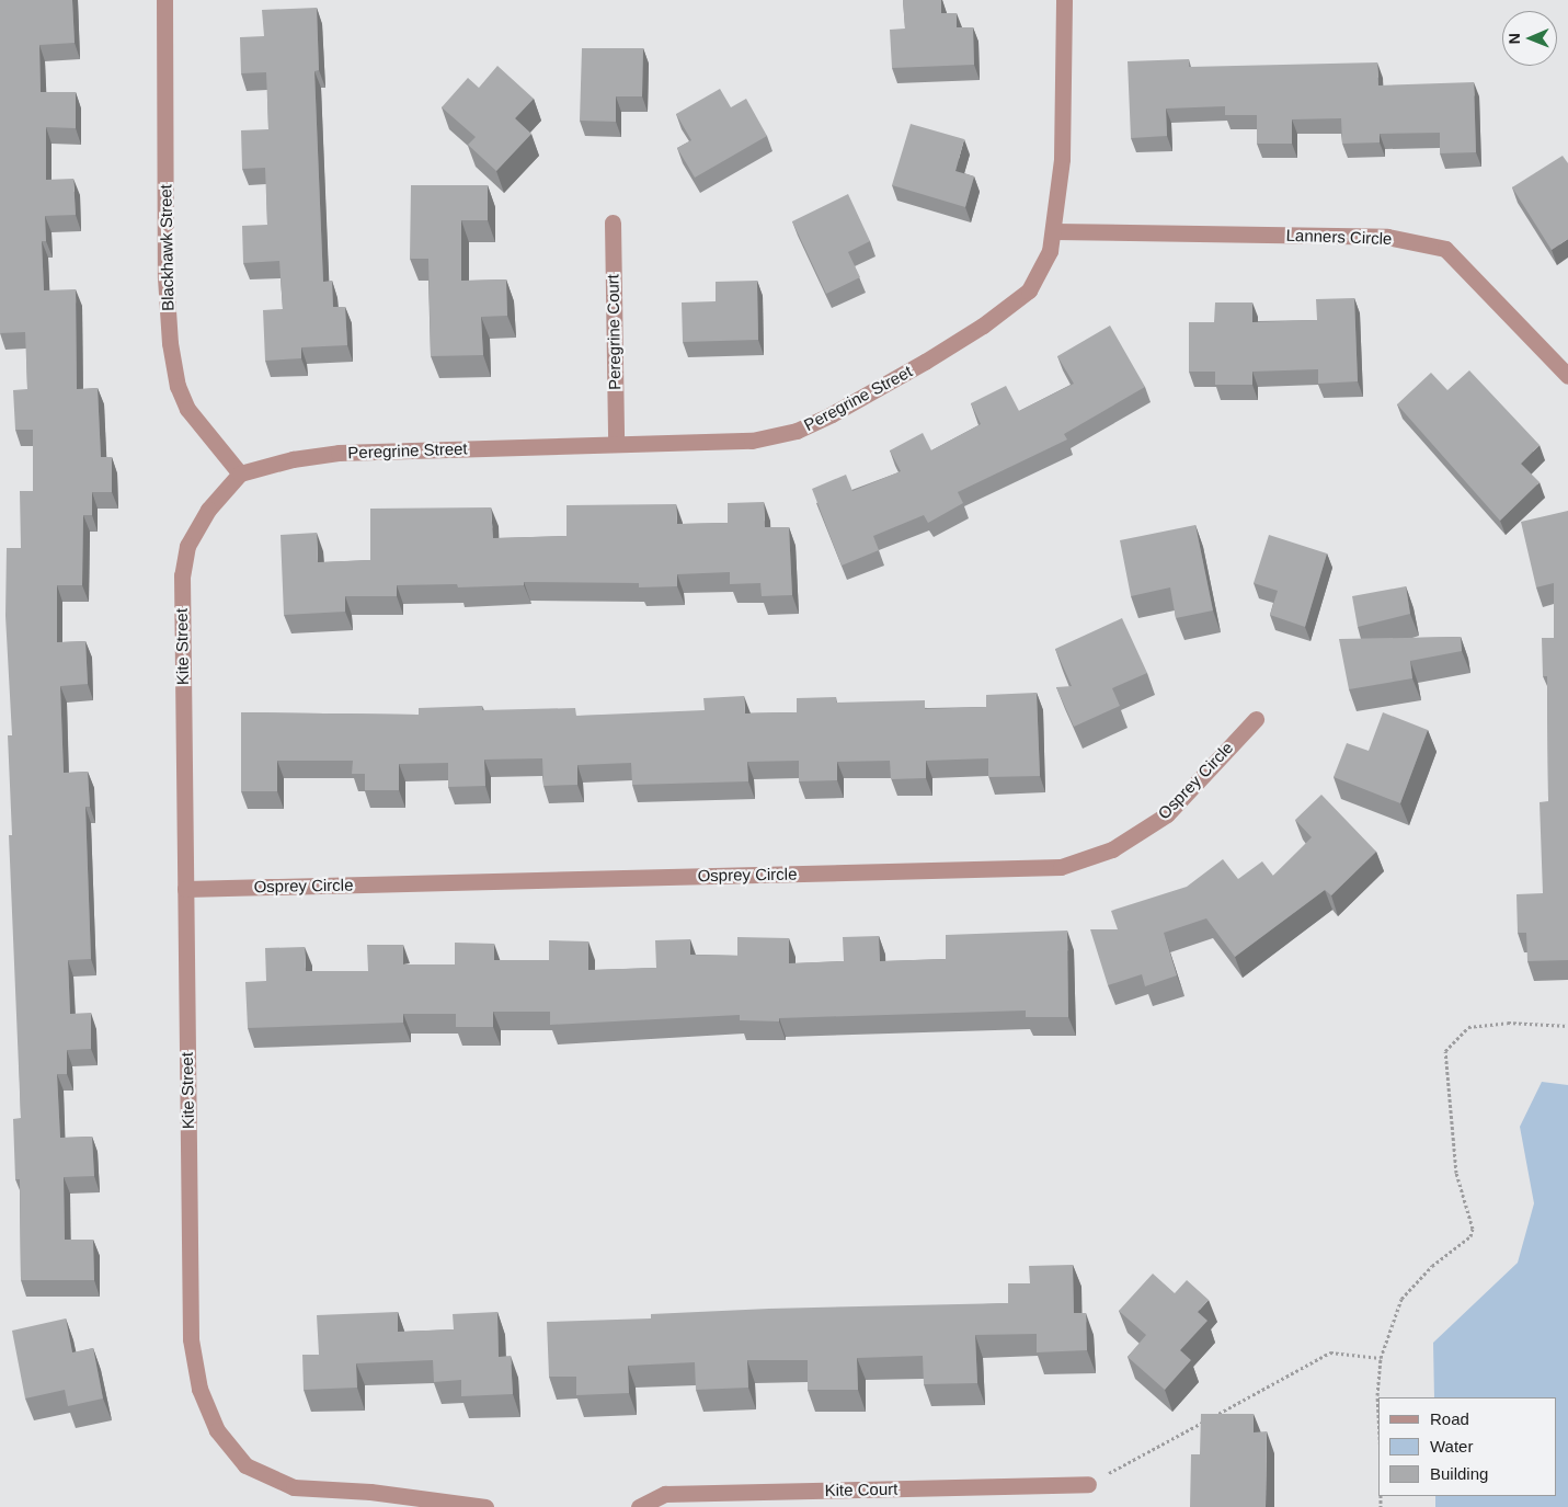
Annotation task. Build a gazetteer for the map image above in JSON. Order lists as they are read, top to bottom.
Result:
{
  "streets": {
    "street": [
      "Lanners Circle",
      "Blackhawk Street",
      "Peregrine Court",
      "Peregrine Street",
      "Kite Street",
      "Osprey Circle",
      "Kite Court"
    ]
  },
  "crossings": [
    ["Lanners Circle", "Peregrine Street"],
    ["Blackhawk Street", "Peregrine Street"],
    ["Blackhawk Street", "Kite Street"],
    ["Peregrine Court", "Peregrine Street"],
    ["Peregrine Street", "Kite Street"],
    ["Kite Street", "Osprey Circle"]
  ],
  "legend": ["Road", "Water", "Building"],
  "north": "left"
}
